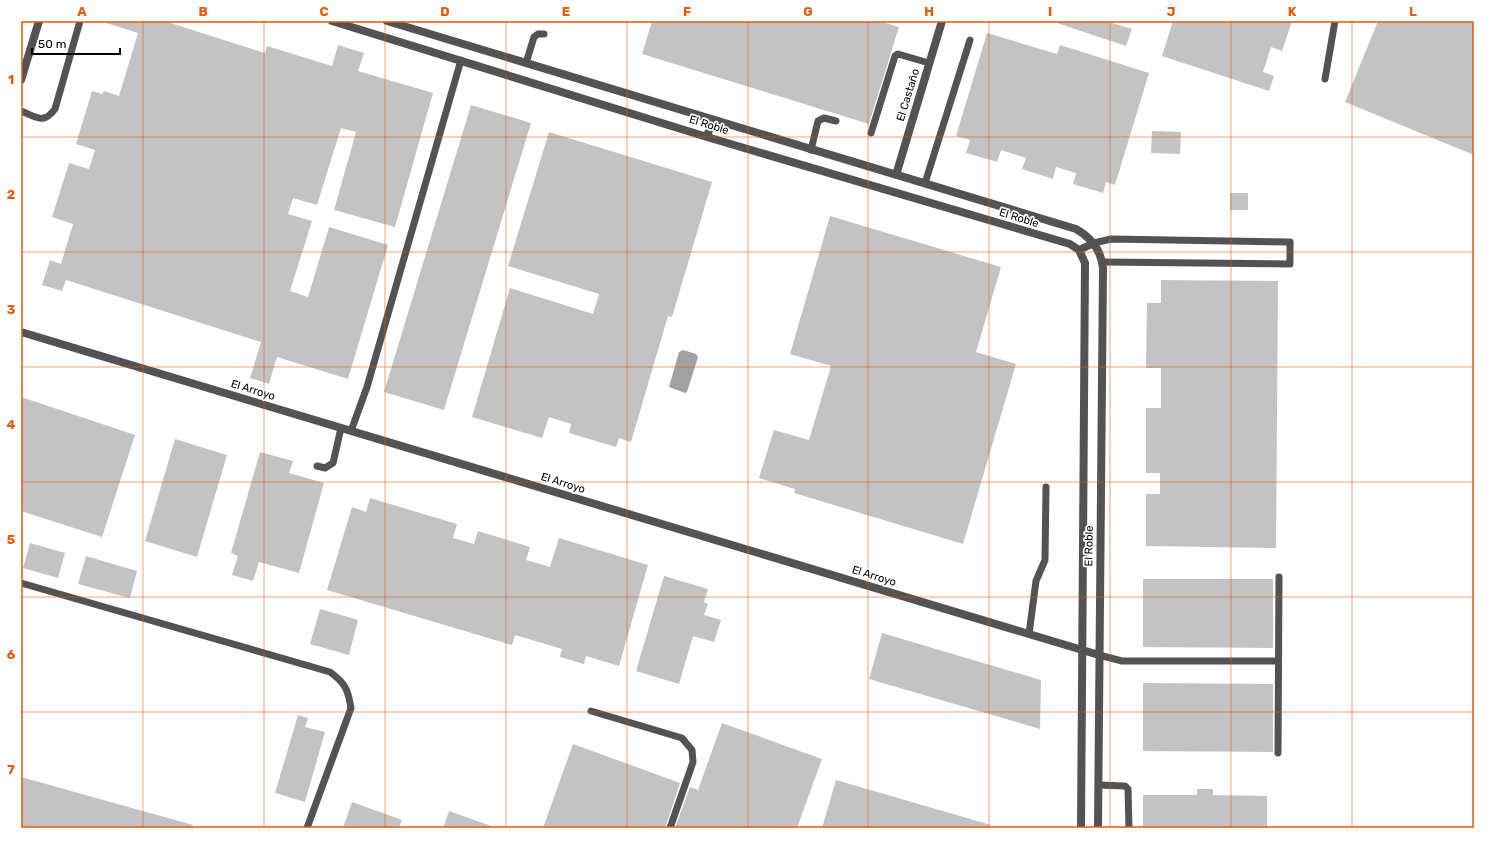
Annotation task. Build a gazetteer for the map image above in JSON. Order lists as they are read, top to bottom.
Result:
{
  "streets": {
    "street": ["El Castaño", "El Roble", "El Arroyo"]
  },
  "crossings": [
    ["El Castaño", "El Roble"],
    ["El Roble", "El Arroyo"]
  ],
  "scale_bar": "50 m",
  "grid": {
    "columns": [
      "A",
      "B",
      "C",
      "D",
      "E",
      "F",
      "G",
      "H",
      "I",
      "J",
      "K",
      "L"
    ],
    "rows": [
      "1",
      "2",
      "3",
      "4",
      "5",
      "6",
      "7"
    ]
  }
}
